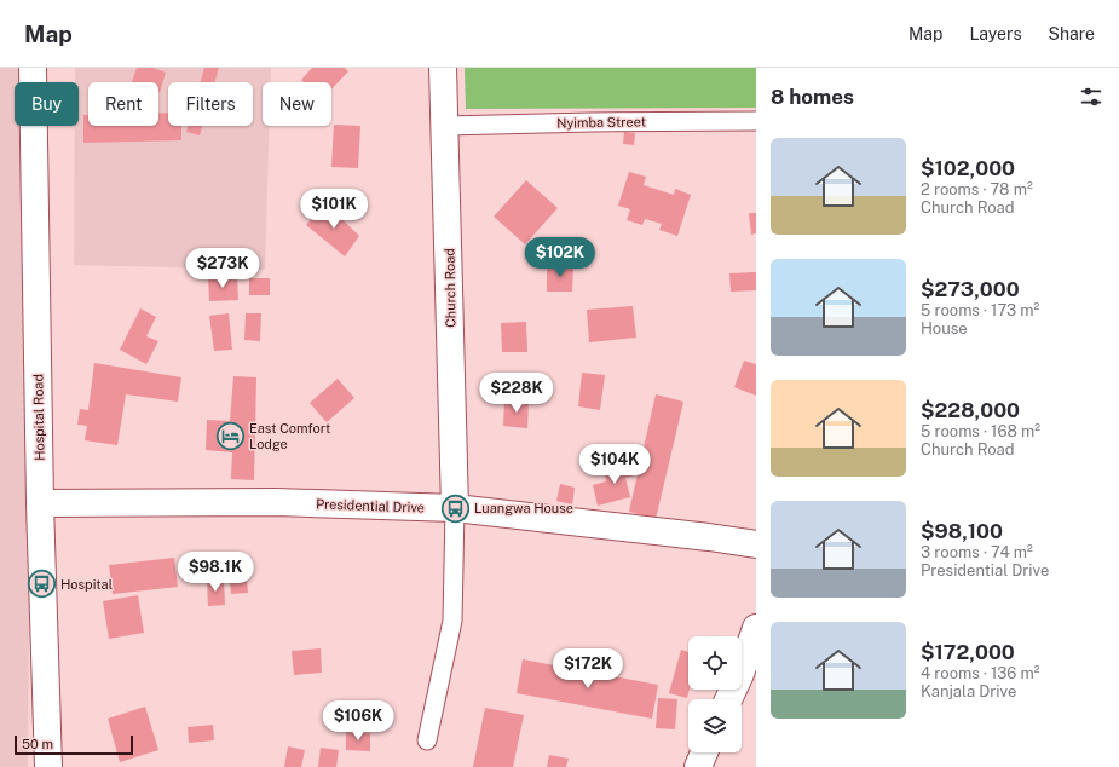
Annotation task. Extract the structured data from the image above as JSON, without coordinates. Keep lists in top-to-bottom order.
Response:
{
  "streets": {
    "street": [
      "Nyimba Street",
      "Church Road",
      "Hospital Road",
      "Presidential Drive"
    ]
  },
  "crossings": [
    ["Nyimba Street", "Church Road"],
    ["Church Road", "Presidential Drive"],
    ["Hospital Road", "Presidential Drive"]
  ],
  "places": {
    "hotel": ["East Comfort Lodge"],
    "bus stop": ["Luangwa House", "Hospital"]
  },
  "scale_bar": "50 m",
  "page": {
    "header": "Map",
    "nav": ["Map", "Layers", "Share"],
    "heading": "8 homes",
    "chip": [
      "Buy",
      "Rent",
      "Filters",
      "New"
    ],
    "list": [
      {
        "name": "$102,000",
        "note": "2 rooms · 78 m² · Church Road"
      },
      {
        "name": "$273,000",
        "note": "5 rooms · 173 m² · House"
      },
      {
        "name": "$228,000",
        "note": "5 rooms · 168 m² · Church Road"
      },
      {
        "name": "$98,100",
        "note": "3 rooms · 74 m² · Presidential Drive"
      },
      {
        "name": "$172,000",
        "note": "4 rooms · 136 m² · Kanjala Drive"
      }
    ],
    "price": [
      "$101K",
      "$102K",
      "$273K",
      "$228K",
      "$104K",
      "$98.1K",
      "$172K",
      "$106K"
    ],
    "scale": "50 m"
  }
}
